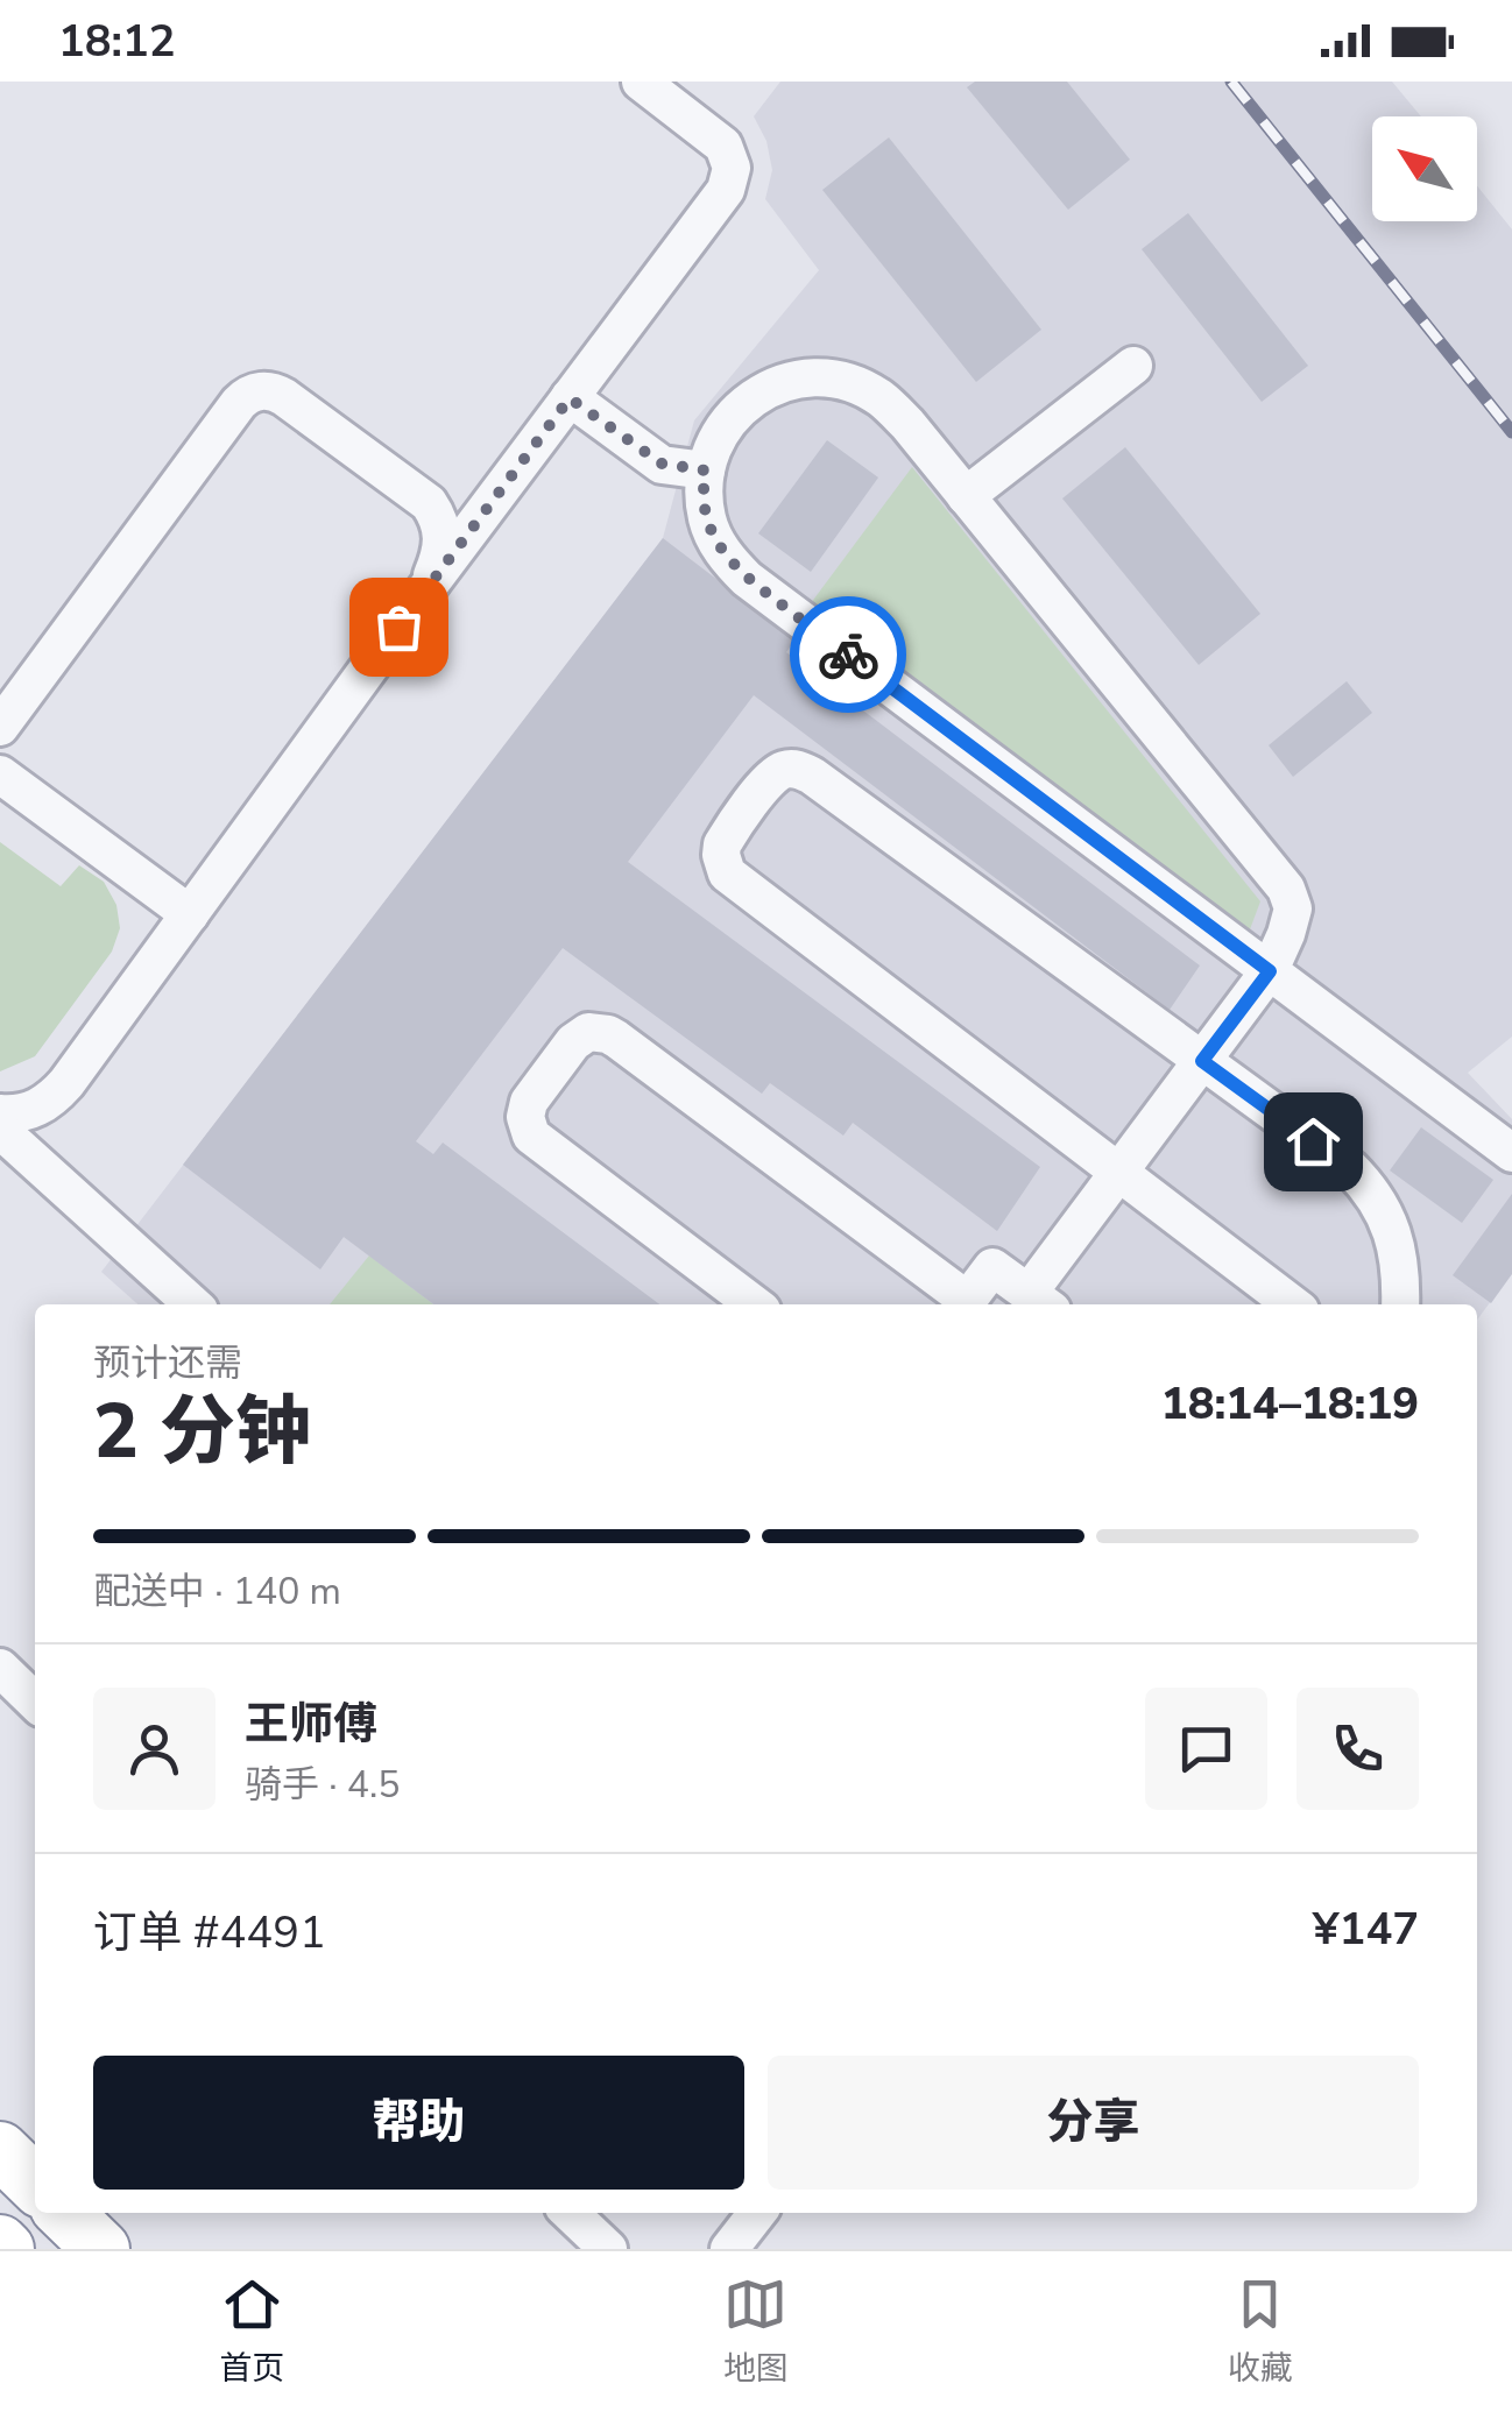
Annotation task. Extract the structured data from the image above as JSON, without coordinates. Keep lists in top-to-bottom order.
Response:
{
  "north": "top left",
  "page": {
    "status": "18:12",
    "heading": ["2 分钟", "预计还需", "18:14–18:19"],
    "panel": [
      "王师傅",
      "骑手 · 4.5",
      "订单 #4491",
      "¥147"
    ],
    "bar": "配送中 · 140 m",
    "buttons": ["帮助", "分享"],
    "tabs": ["首页", "地图", "收藏"]
  }
}
